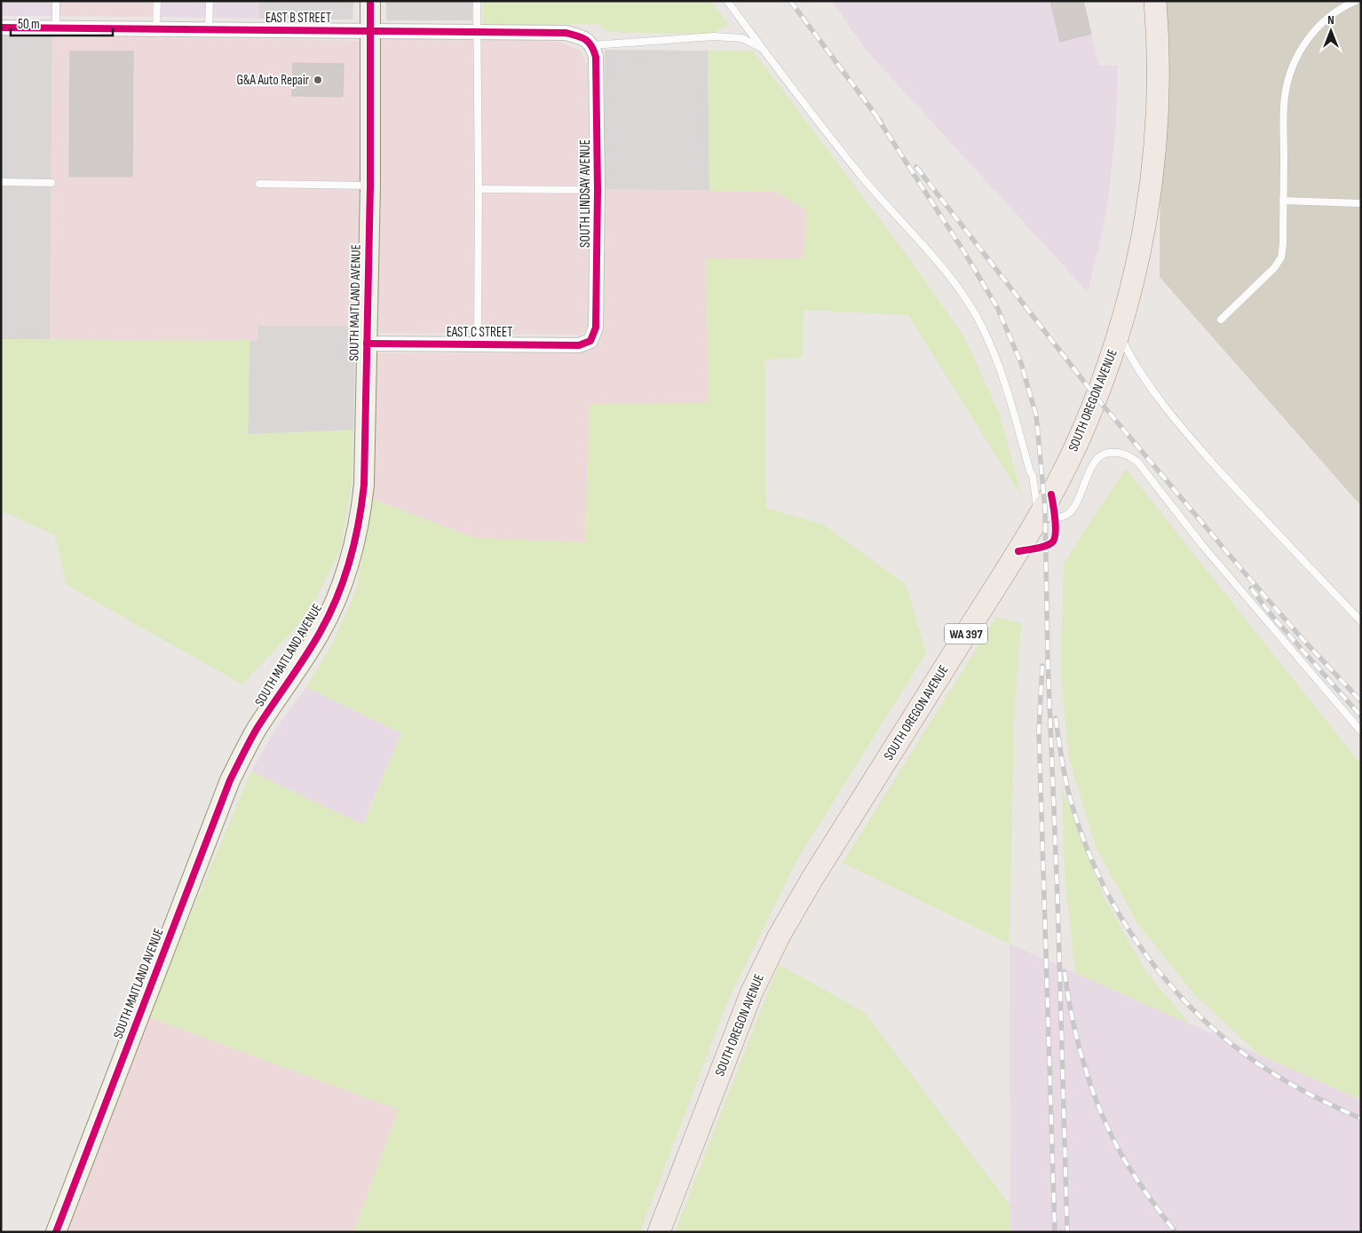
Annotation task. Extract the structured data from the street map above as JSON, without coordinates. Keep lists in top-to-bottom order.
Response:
{
  "streets": {
    "main road": ["SOUTH OREGON AVENUE", "WA 397"],
    "street": [
      "EAST B STREET",
      "SOUTH LINDSAY AVENUE",
      "SOUTH MAITLAND AVENUE",
      "EAST C STREET"
    ]
  },
  "crossings": [
    ["EAST B STREET", "SOUTH LINDSAY AVENUE"],
    ["EAST B STREET", "SOUTH MAITLAND AVENUE"],
    ["SOUTH LINDSAY AVENUE", "EAST C STREET"],
    ["SOUTH MAITLAND AVENUE", "EAST C STREET"]
  ],
  "places": ["G&A Auto Repair"],
  "scale_bar": "50 m",
  "north": "top"
}
